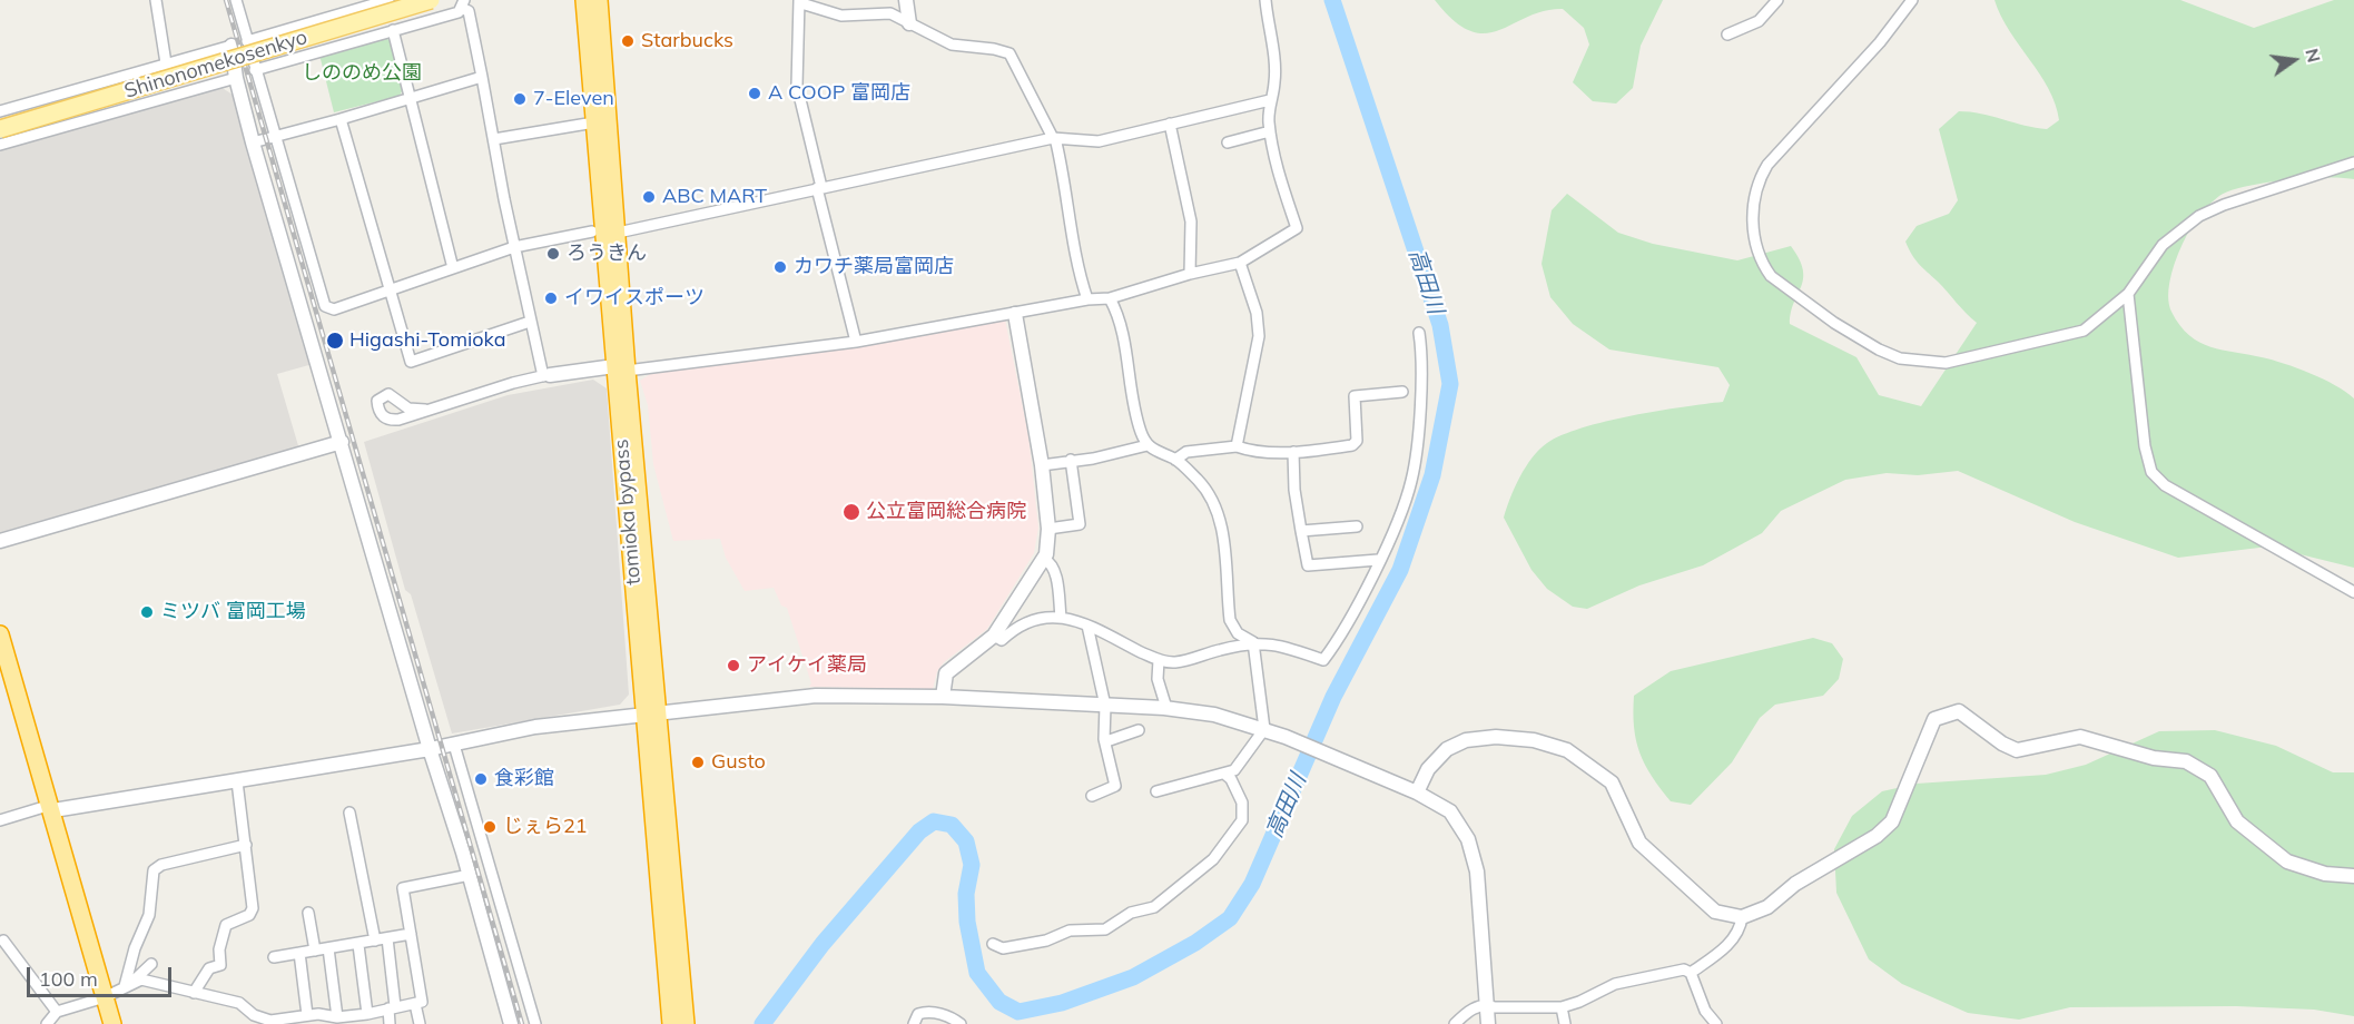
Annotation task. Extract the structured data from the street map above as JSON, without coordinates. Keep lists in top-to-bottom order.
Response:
{
  "streets": {
    "highway": ["tomioka bypass"],
    "main road": ["Shinonomekosenkyo"]
  },
  "water": ["高田川"],
  "parks": ["しののめ公園"],
  "places": [
    "Starbucks",
    "A COOP 富岡店",
    "7-Eleven",
    "ABC MART",
    "ろうきん",
    "カワチ薬局富岡店",
    "イワイスポーツ",
    "Higashi-Tomioka",
    "公立富岡総合病院",
    "ミツバ 富岡工場",
    "アイケイ薬局",
    "Gusto",
    "食彩館",
    "じぇら21"
  ],
  "scale_bar": "100 m",
  "north": "right"
}
